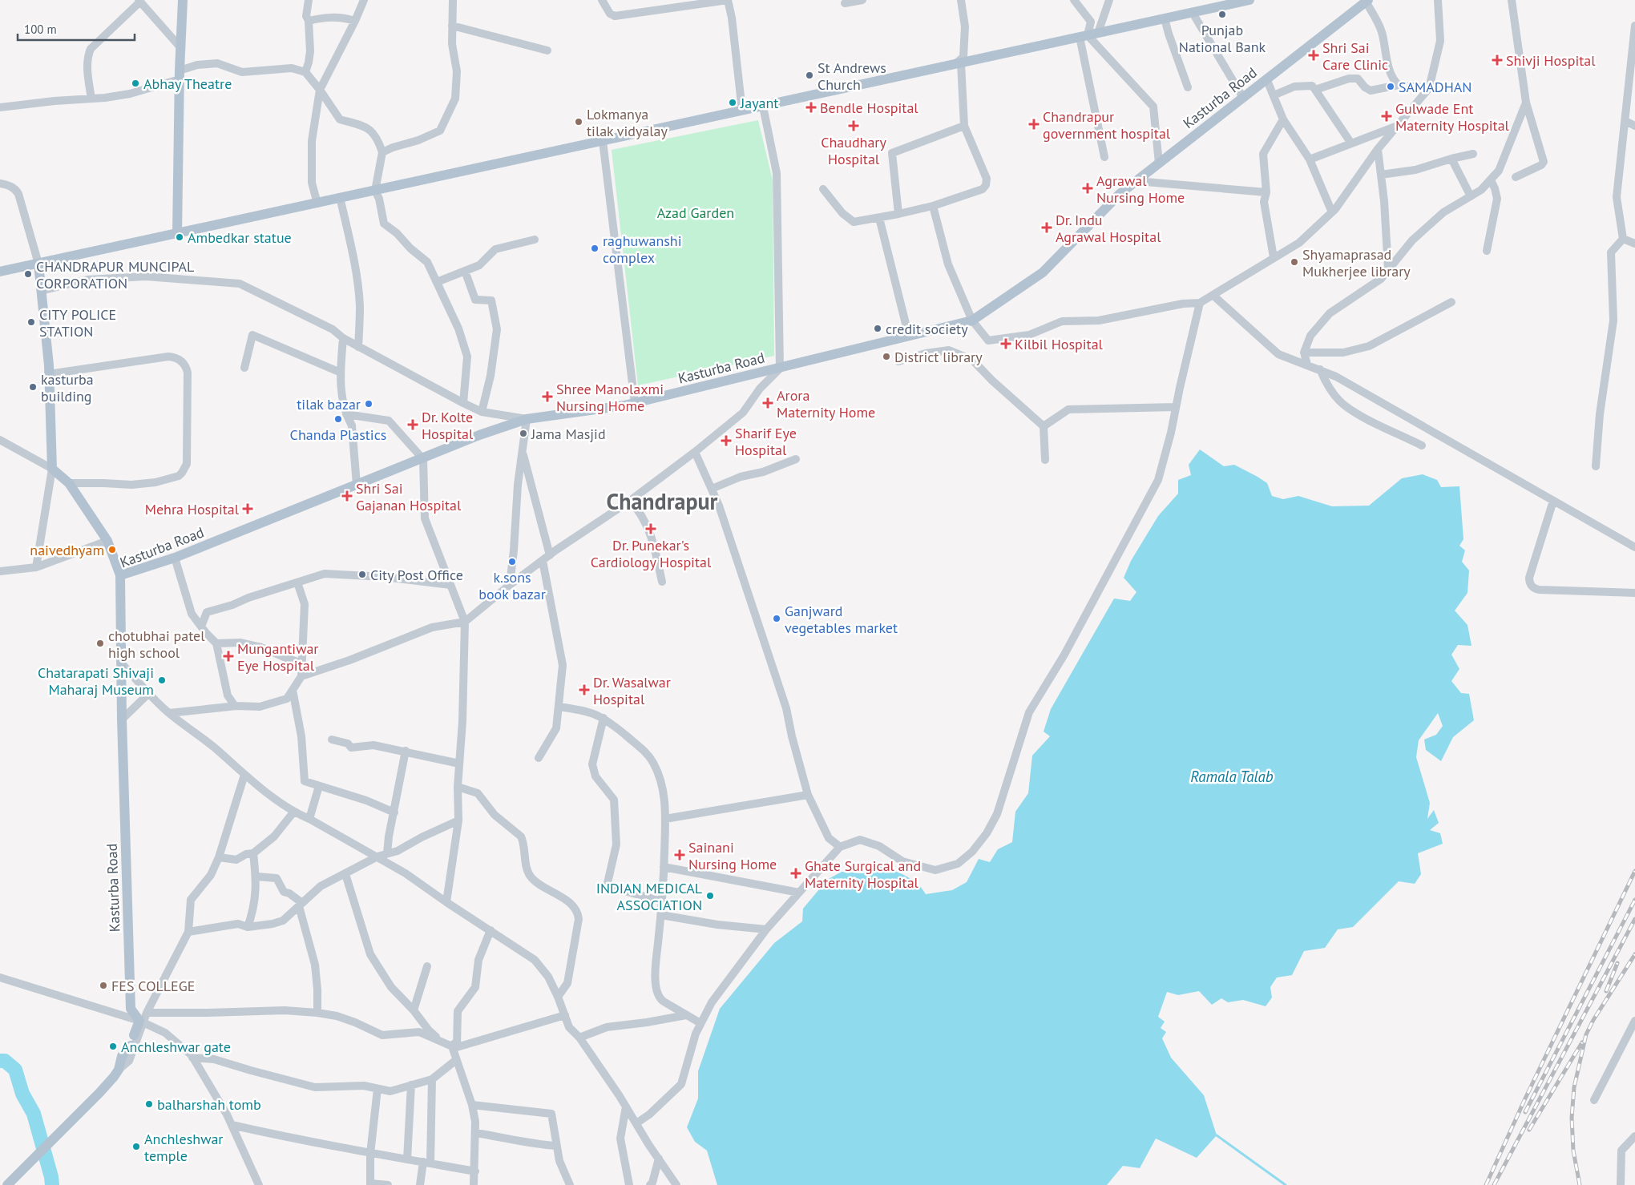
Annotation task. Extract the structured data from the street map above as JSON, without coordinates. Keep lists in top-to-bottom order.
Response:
{
  "streets": {
    "main road": ["Kasturba Road"]
  },
  "districts": ["Chandrapur"],
  "water": ["Ramala Talab"],
  "parks": ["Azad Garden"],
  "places": {
    "other": [
      "Punjab National Bank",
      "St Andrews Church",
      "Abhay Theatre",
      "SAMADHAN",
      "Jayant",
      "Lokmanya tilak vidyalay",
      "Ambedkar statue",
      "raghuwanshi complex",
      "Shyamaprasad Mukherjee library",
      "CHANDRAPUR MUNCIPAL CORPORATION",
      "CITY POLICE STATION",
      "credit society",
      "District library",
      "kasturba building",
      "tilak bazar",
      "Chanda Plastics",
      "Jama Masjid",
      "naivedhyam",
      "k.sons book bazar",
      "City Post Office",
      "Ganjward vegetables market",
      "chotubhai patel high school",
      "Chatarapati Shivaji Maharaj Museum",
      "INDIAN MEDICAL ASSOCIATION",
      "FES COLLEGE",
      "Anchleshwar gate",
      "balharshah tomb",
      "Anchleshwar temple"
    ],
    "health": [
      "Shri Sai Care Clinic",
      "Shivji Hospital",
      "Bendle Hospital",
      "Gulwade Ent Maternity Hospital",
      "Chandrapur government hospital",
      "Chaudhary Hospital",
      "Agrawal Nursing Home",
      "Dr. Indu Agrawal Hospital",
      "Kilbil Hospital",
      "Shree Manolaxmi Nursing Home",
      "Arora Maternity Home",
      "Dr. Kolte Hospital",
      "Sharif Eye Hospital",
      "Shri Sai Gajanan Hospital",
      "Mehra Hospital",
      "Dr. Punekar's Cardiology Hospital",
      "Mungantiwar Eye Hospital",
      "Dr. Wasalwar Hospital",
      "Sainani Nursing Home",
      "Ghate Surgical and Maternity Hospital"
    ]
  },
  "scale_bar": "100 m"
}
